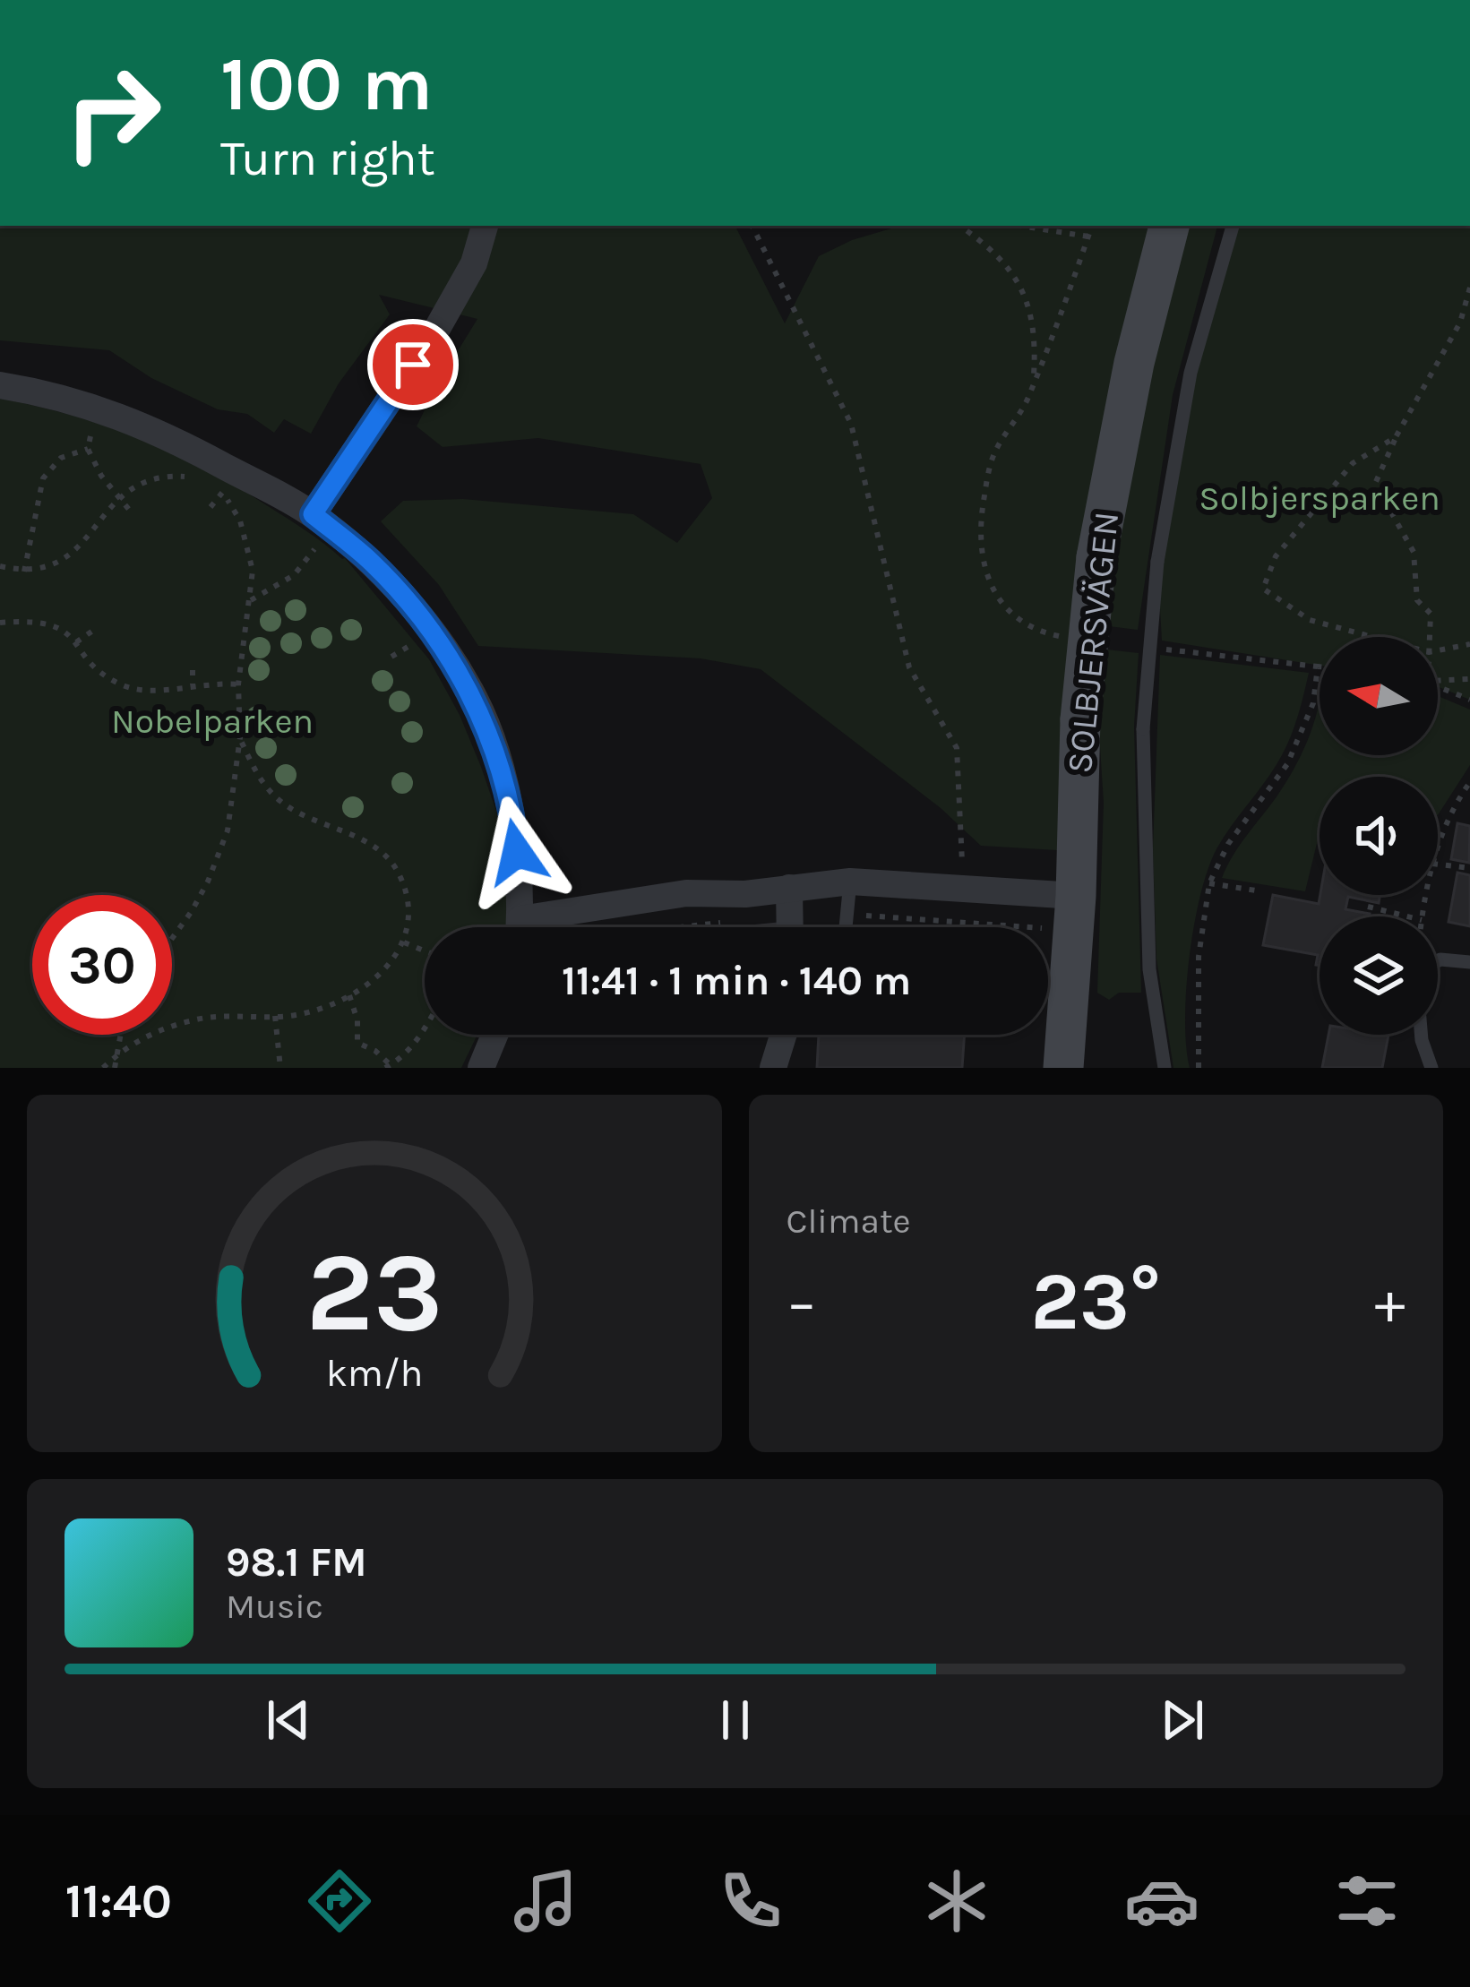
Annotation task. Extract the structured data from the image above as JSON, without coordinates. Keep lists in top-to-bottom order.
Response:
{
  "streets": {
    "main road": ["SOLBJERSVÄGEN"]
  },
  "parks": ["Solbjersparken", "Nobelparken"],
  "north": "left",
  "page": {
    "turn": ["100 m", "Turn right"],
    "limit": "30",
    "trip": "11:41 · 1 min · 140 m",
    "tile": "Climate",
    "heat": ["−", "23°", "+"],
    "song": ["98.1 FM", "Music"],
    "tabs": "11:40",
    "gauge": ["23", "km/h"]
  }
}
